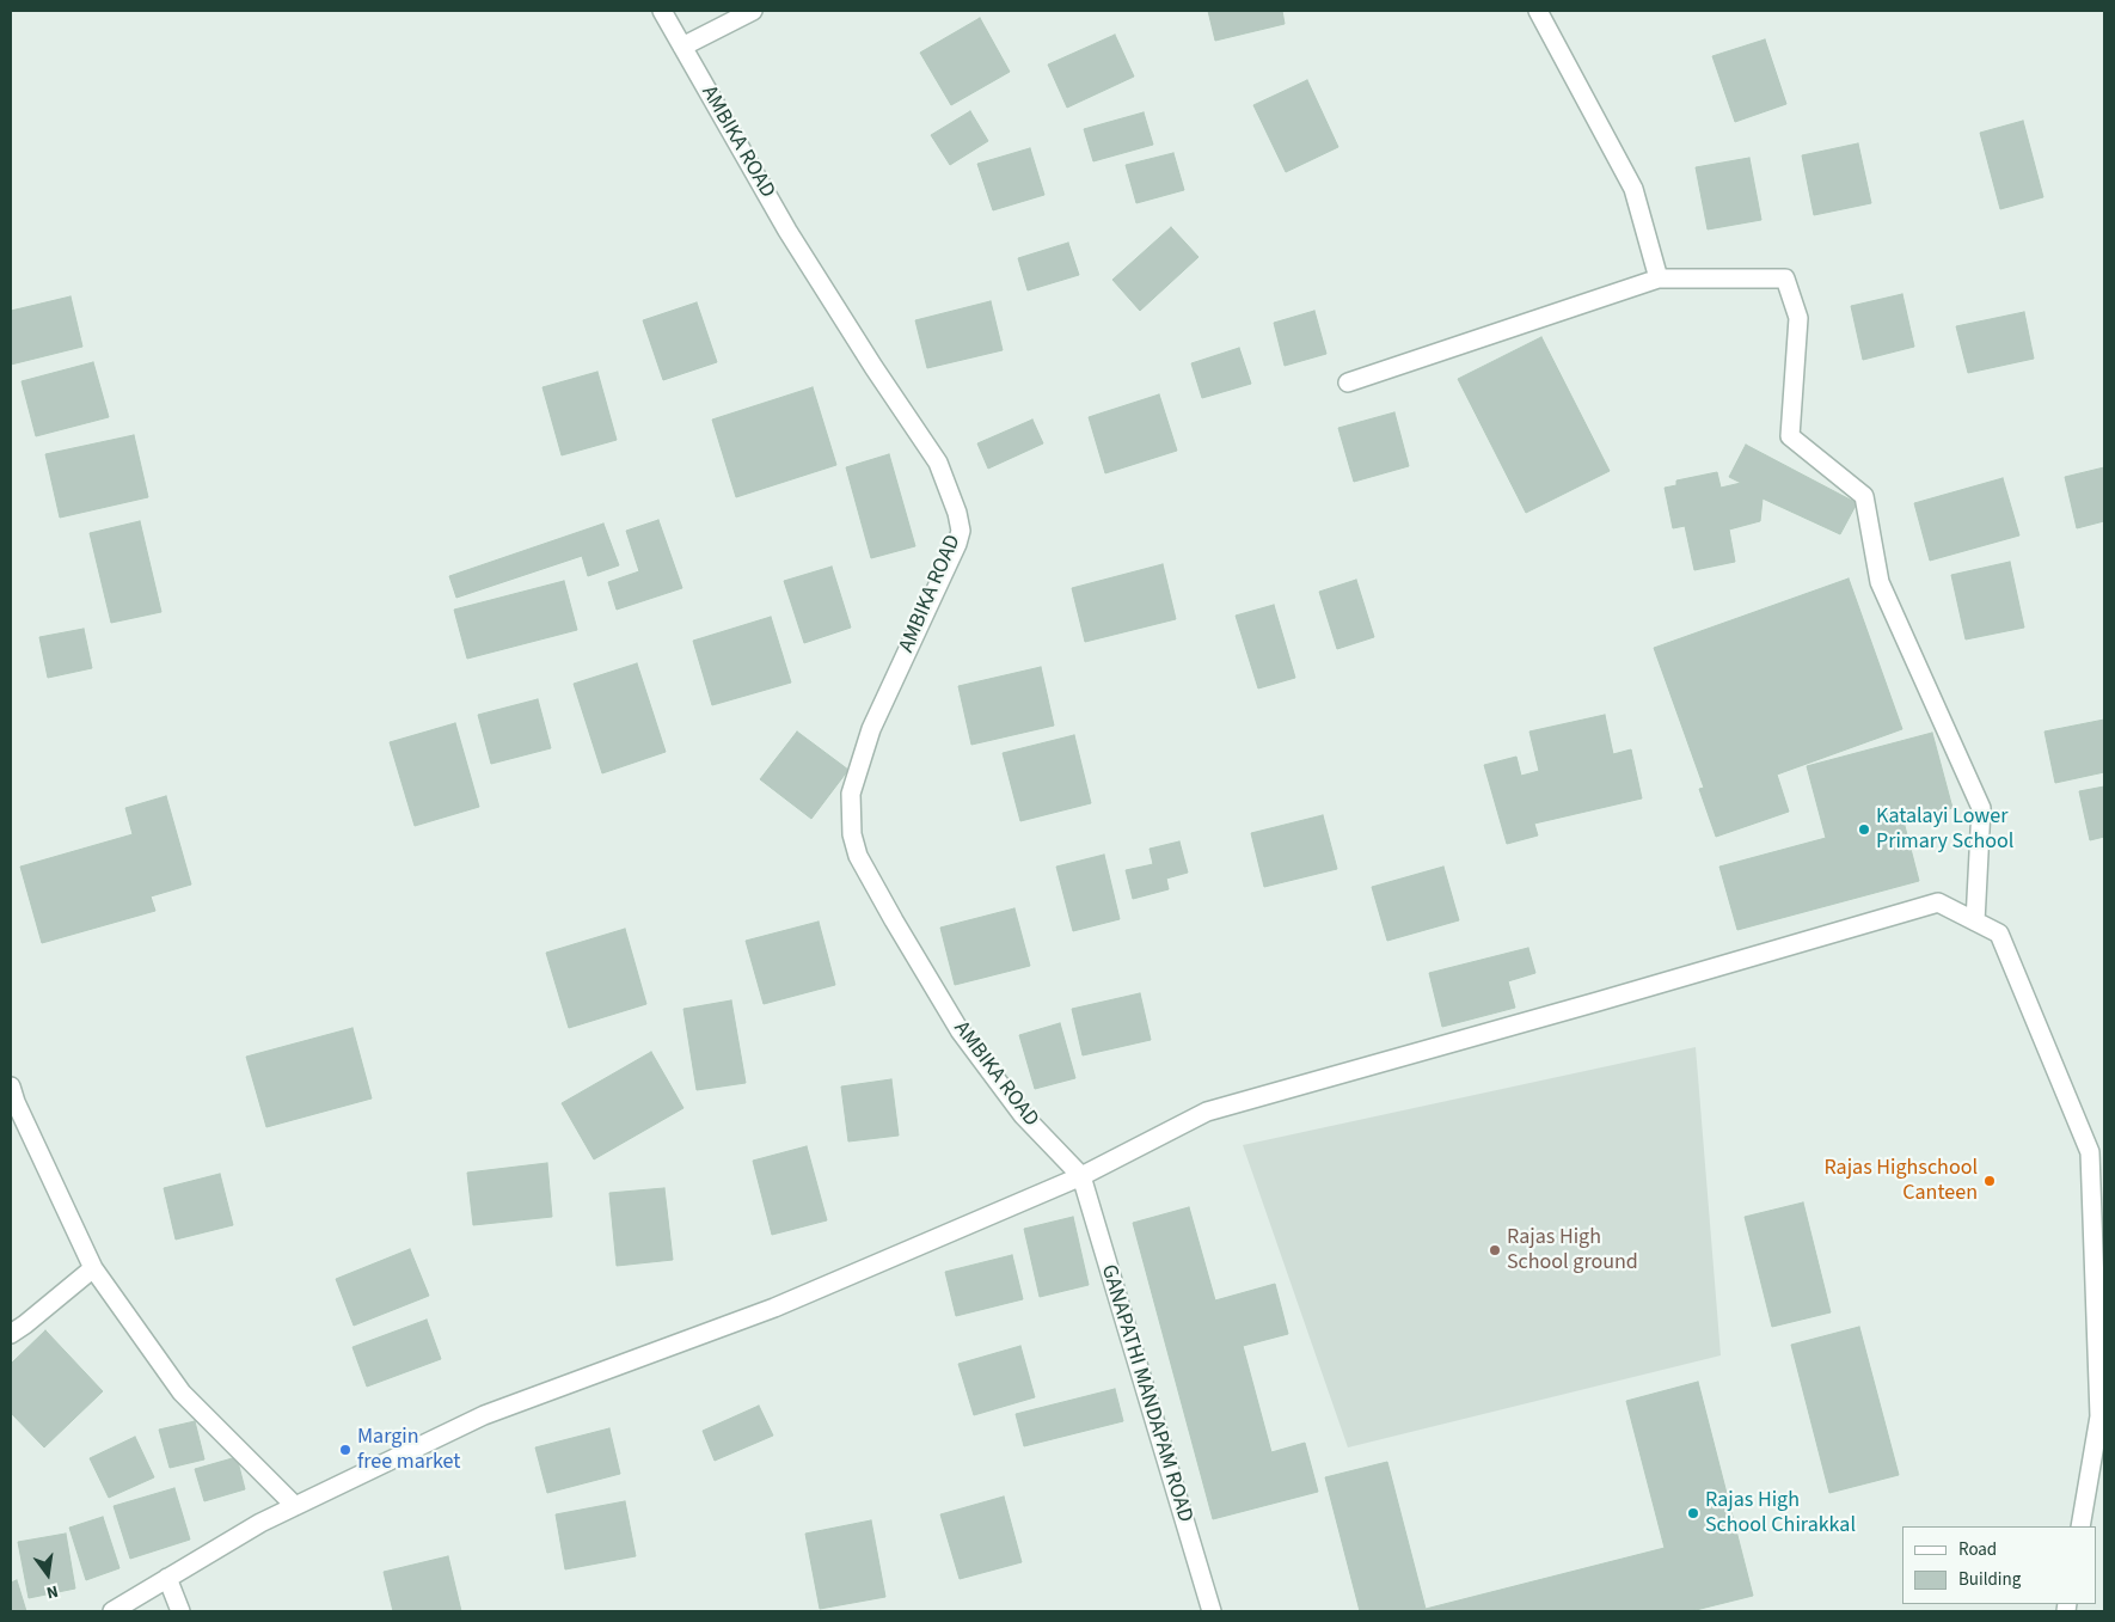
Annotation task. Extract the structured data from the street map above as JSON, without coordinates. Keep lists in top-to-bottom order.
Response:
{
  "streets": {
    "street": ["AMBIKA ROAD", "GANAPATHI MANDAPAM ROAD"]
  },
  "crossings": [
    ["AMBIKA ROAD", "GANAPATHI MANDAPAM ROAD"]
  ],
  "places": [
    "Katalayi Lower Primary School",
    "Rajas Highschool Canteen",
    "Rajas High School ground",
    "Margin free market",
    "Rajas High School Chirakkal"
  ],
  "legend": ["Road", "Building"],
  "north": "bottom"
}
